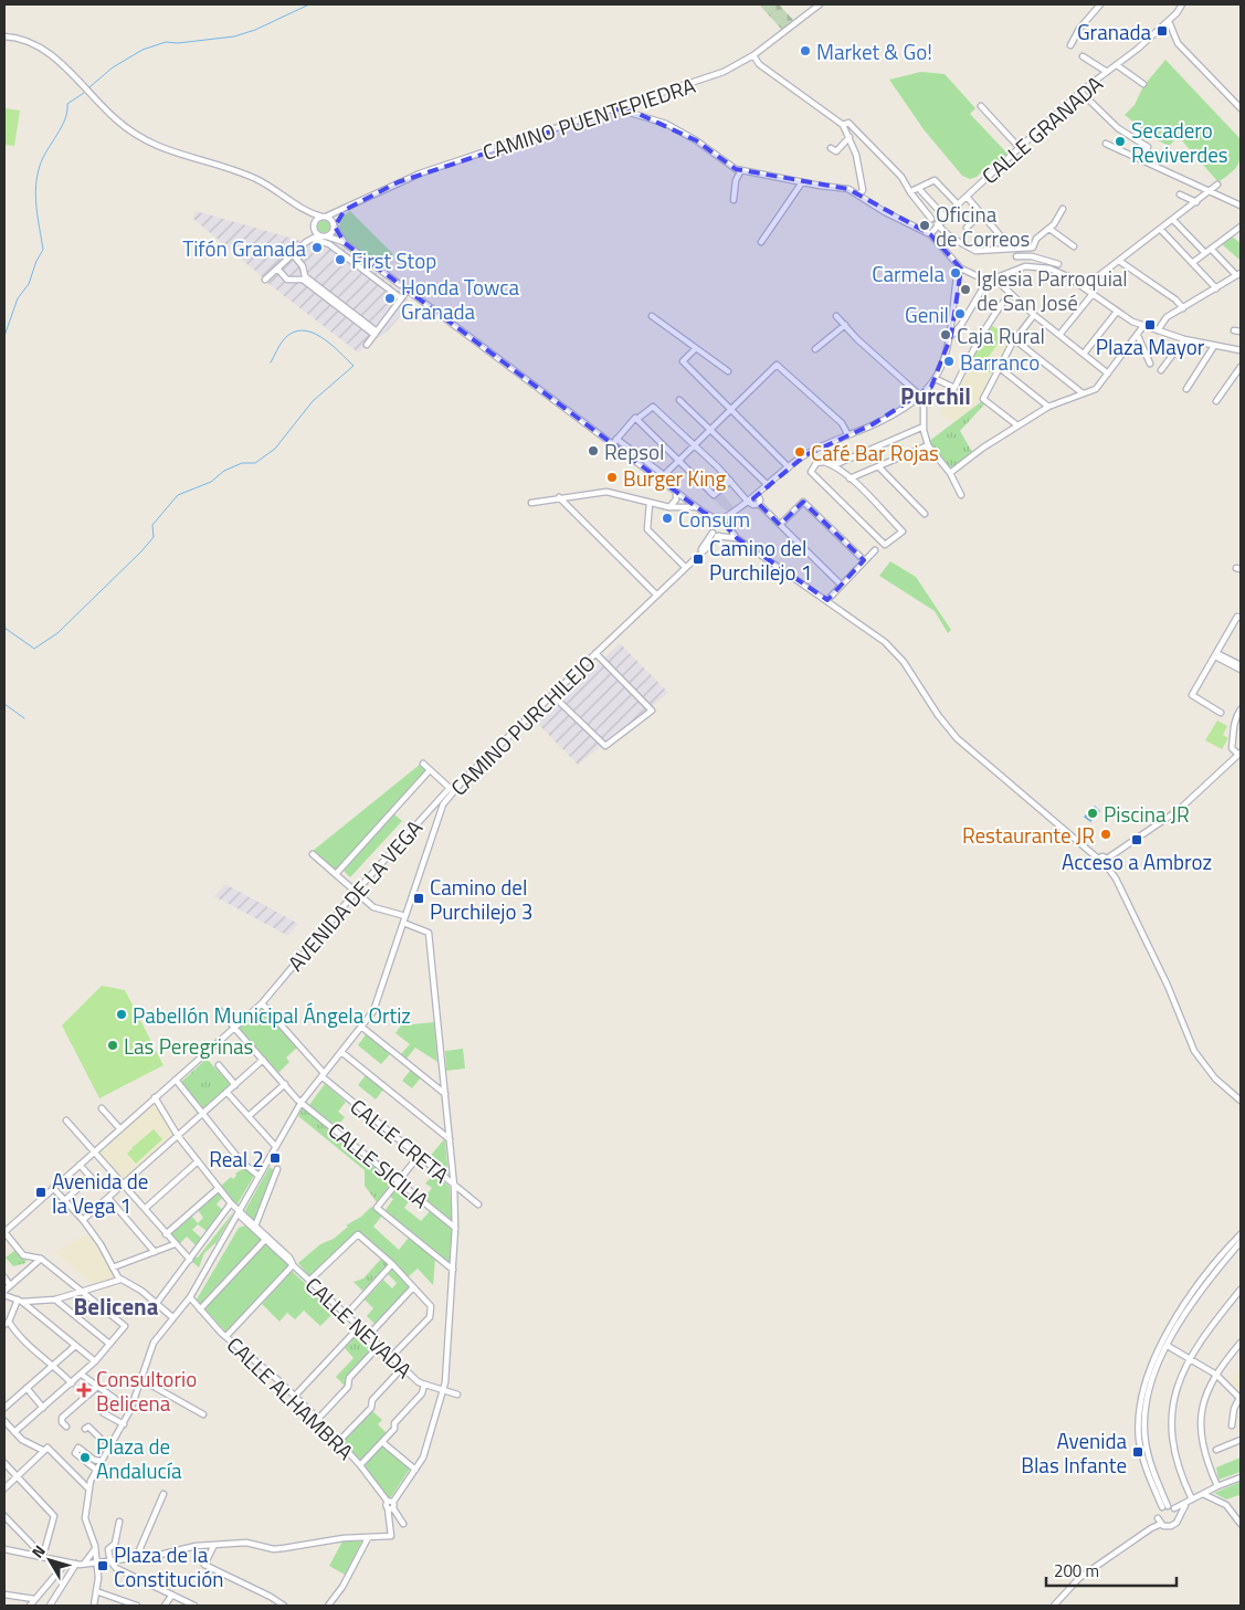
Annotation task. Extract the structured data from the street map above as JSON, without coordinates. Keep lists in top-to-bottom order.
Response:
{
  "streets": {
    "street": [
      "CAMINO PUENTEPIEDRA",
      "CALLE GRANADA",
      "CAMINO PURCHILEJO",
      "AVENIDA DE LA VEGA",
      "CALLE CRETA",
      "CALLE SICILIA",
      "CALLE NEVADA",
      "CALLE ALHAMBRA"
    ]
  },
  "crossings": [
    ["CAMINO PURCHILEJO", "AVENIDA DE LA VEGA"],
    ["CAMINO PURCHILEJO", "CALLE CRETA"],
    ["CAMINO PURCHILEJO", "CALLE SICILIA"],
    ["CAMINO PURCHILEJO", "CALLE ALHAMBRA"],
    ["AVENIDA DE LA VEGA", "CALLE CRETA"],
    ["AVENIDA DE LA VEGA", "CALLE SICILIA"]
  ],
  "districts": ["Purchil", "Belicena"],
  "places": {
    "transit": [
      "Granada",
      "Plaza Mayor",
      "Camino del Purchilejo 1",
      "Acceso a Ambroz",
      "Camino del Purchilejo 3",
      "Real 2",
      "Avenida de la Vega 1",
      "Avenida Blas Infante",
      "Plaza de la Constitución"
    ],
    "other": [
      "Market & Go!",
      "Secadero Reviverdes",
      "Oficina de Correos",
      "Tifón Granada",
      "First Stop",
      "Carmela",
      "Iglesia Parroquial de San José",
      "Honda Towca Granada",
      "Genil",
      "Caja Rural",
      "Barranco",
      "Repsol",
      "Café Bar Rojas",
      "Burger King",
      "Consum",
      "Piscina JR",
      "Restaurante JR",
      "Pabellón Municipal Ángela Ortiz",
      "Las Peregrinas",
      "Plaza de Andalucía"
    ],
    "health": ["Consultorio Belicena"]
  },
  "scale_bar": "200 m",
  "north": "top left"
}
